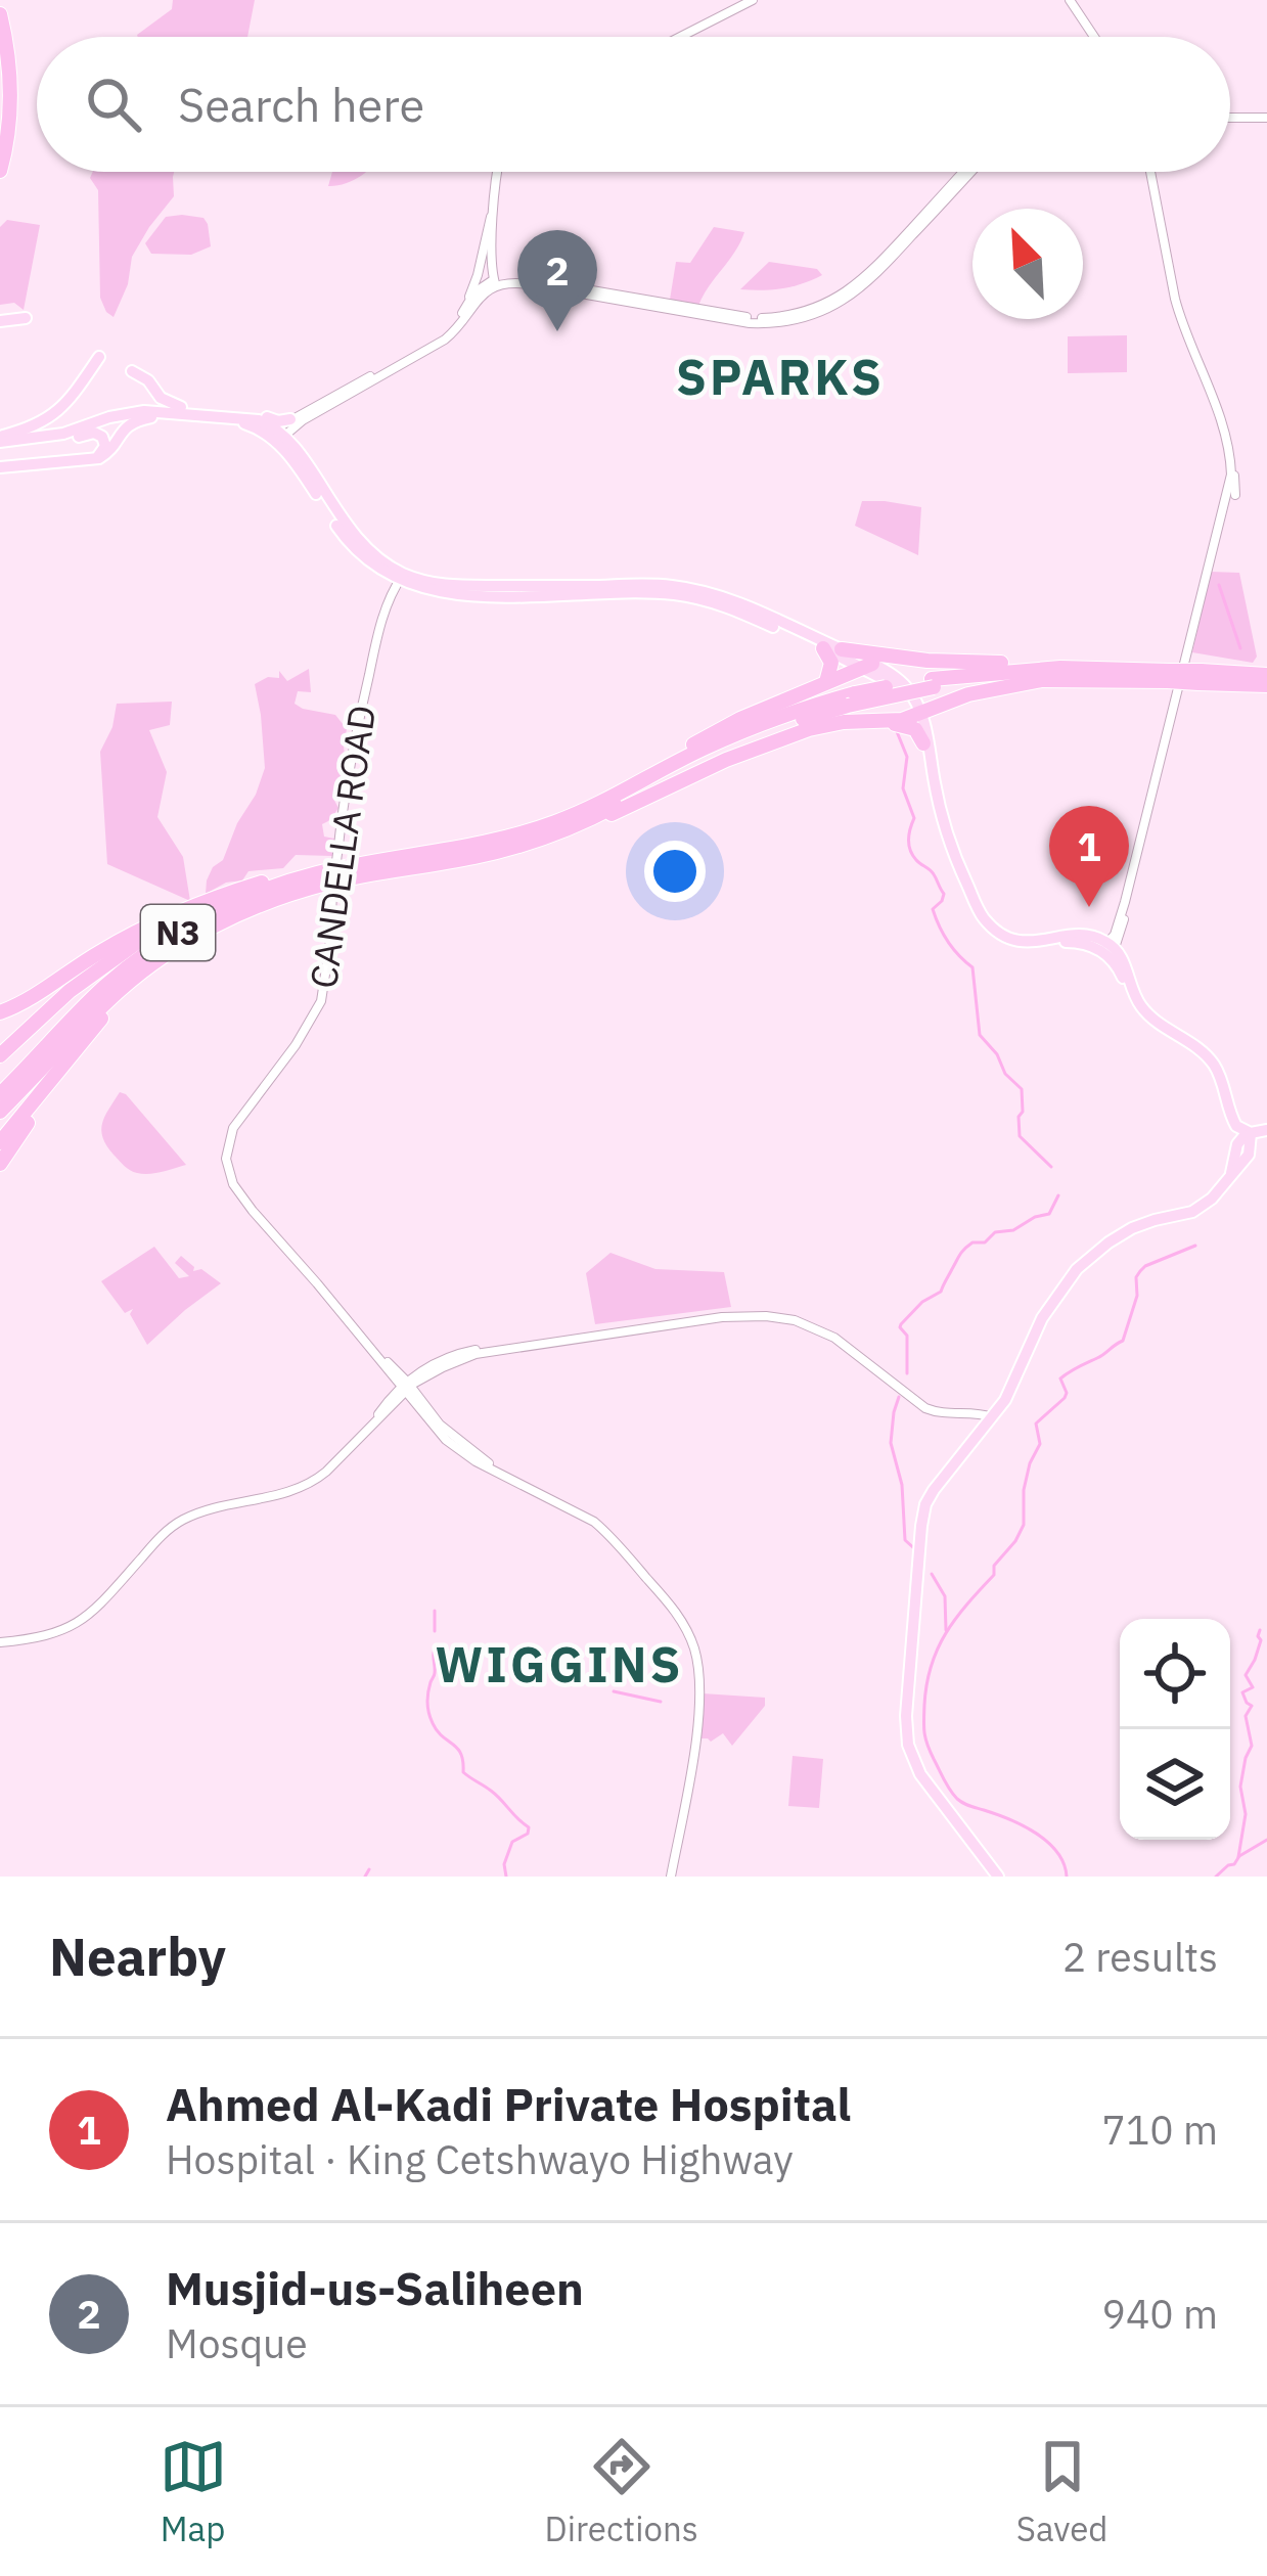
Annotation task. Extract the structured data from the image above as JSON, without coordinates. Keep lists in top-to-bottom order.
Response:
{
  "streets": {
    "highway": ["N3"],
    "street": ["CANDELLA ROAD"]
  },
  "districts": ["SPARKS", "WIGGINS"],
  "north": "top left",
  "page": {
    "search": "Search here",
    "pins": ["2", "1"],
    "heading": ["Nearby", "2 results"],
    "list": [
      {
        "mark": "1",
        "name": "Ahmed Al-Kadi Private Hospital",
        "note": "Hospital · King Cetshwayo Highway",
        "value": "710 m"
      },
      {
        "mark": "2",
        "name": "Musjid-us-Saliheen",
        "note": "Mosque",
        "value": "940 m"
      }
    ],
    "nav": ["Map", "Directions", "Saved"]
  }
}
